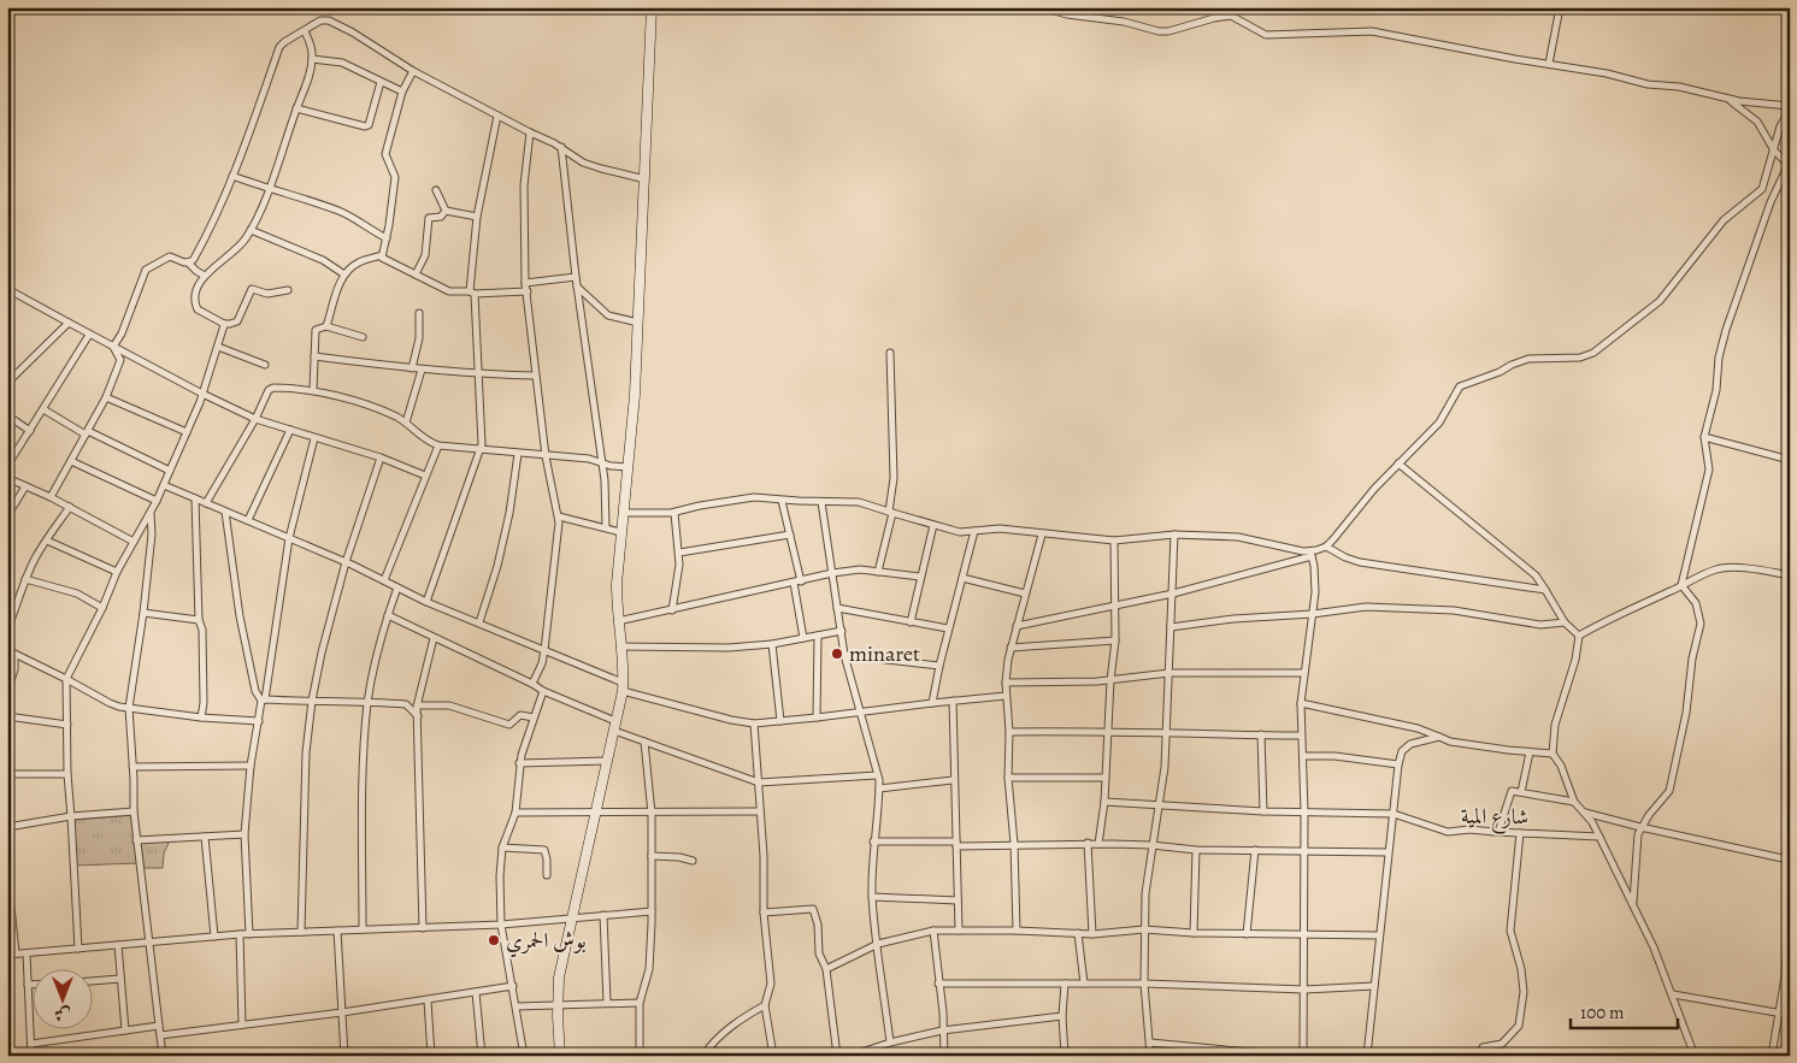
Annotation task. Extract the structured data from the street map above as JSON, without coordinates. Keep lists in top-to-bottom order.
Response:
{
  "streets": {
    "street": ["شارع المية"]
  },
  "places": ["minaret", "بوش الحمري"],
  "scale_bar": "100 m",
  "north": "bottom"
}
